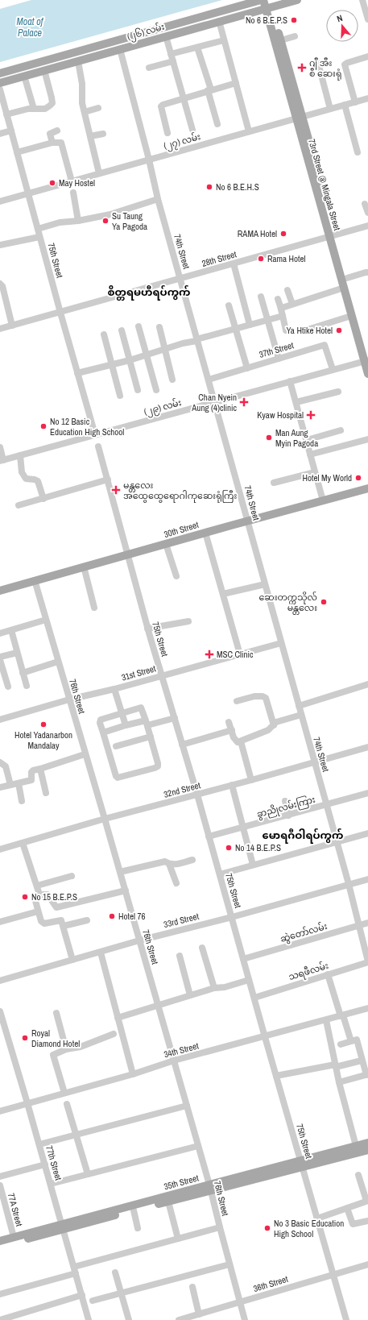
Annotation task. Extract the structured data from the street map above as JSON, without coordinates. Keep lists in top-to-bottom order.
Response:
{
  "streets": {
    "main road": [
      "(၂၆) လမ်း",
      "73rd Street @ Mingala Street",
      "30th Street",
      "35th Street"
    ],
    "street": [
      "(၂၇) လမ်း",
      "74th Street",
      "28th Street",
      "75th Street",
      "37th Street",
      "(၂၉) လမ်း",
      "31st Street",
      "76th Street",
      "32nd Street",
      "ခွာညိုလမ်းကြား",
      "33rd Street",
      "ဆွဲတော်လမ်း",
      "သရဖီလမ်း",
      "34th Street",
      "77th Street",
      "77A Street",
      "36th Street"
    ]
  },
  "crossings": [
    ["(၂၆) လမ်း", "73rd Street @ Mingala Street"],
    ["(၂၆) လမ်း", "74th Street"],
    ["(၂၇) လမ်း", "73rd Street @ Mingala Street"],
    ["(၂၇) လမ်း", "74th Street"],
    ["(၂၇) လမ်း", "75th Street"],
    ["73rd Street @ Mingala Street", "28th Street"],
    ["73rd Street @ Mingala Street", "(၂၉) လမ်း"],
    ["74th Street", "28th Street"],
    ["74th Street", "37th Street"],
    ["74th Street", "(၂၉) လမ်း"],
    ["74th Street", "30th Street"],
    ["74th Street", "31st Street"],
    ["74th Street", "32nd Street"],
    ["74th Street", "ခွာညိုလမ်းကြား"],
    ["74th Street", "33rd Street"],
    ["74th Street", "ဆွဲတော်လမ်း"],
    ["74th Street", "သရဖီလမ်း"],
    ["28th Street", "75th Street"],
    ["75th Street", "(၂၉) လမ်း"],
    ["75th Street", "30th Street"],
    ["75th Street", "31st Street"],
    ["75th Street", "32nd Street"],
    ["75th Street", "ခွာညိုလမ်းကြား"],
    ["75th Street", "33rd Street"],
    ["75th Street", "ဆွဲတော်လမ်း"],
    ["75th Street", "သရဖီလမ်း"],
    ["75th Street", "34th Street"],
    ["75th Street", "35th Street"],
    ["75th Street", "36th Street"],
    ["37th Street", "(၂၉) လမ်း"],
    ["30th Street", "76th Street"],
    ["31st Street", "76th Street"],
    ["76th Street", "32nd Street"],
    ["76th Street", "33rd Street"],
    ["76th Street", "34th Street"],
    ["76th Street", "35th Street"],
    ["76th Street", "36th Street"],
    ["34th Street", "77th Street"],
    ["77th Street", "35th Street"],
    ["35th Street", "77A Street"]
  ],
  "districts": ["စိတ္တရမဟီရပ်ကွက်", "မောရဂီဝါရပ်ကွက်"],
  "water": ["Moat of Palace"],
  "places": {
    "other": [
      "No 6 B.E.P.S",
      "May Hostel",
      "No 6 B.E.H.S",
      "Su Taung Ya Pagoda",
      "RAMA Hotel",
      "Rama Hotel",
      "Ya Htike Hotel",
      "No 12 Basic Education High School",
      "Man Aung Myin Pagoda",
      "Hotel My World",
      "ဆေးတက္ကသိုလ် မန္တလေး",
      "Hotel Yadanarbon Mandalay",
      "No 14 B.E.P.S",
      "No 15 B.E.P.S",
      "Hotel 76",
      "Royal Diamond Hotel",
      "No 3 Basic Education High School"
    ],
    "health": [
      "ဂျီ အီး စီ ဆေးရုံ",
      "Chan Nyein Aung (4)clinic",
      "Kyaw Hospital",
      "မန္တလေး အထွေထွေရောဂါကုဆေးရုံကြီး",
      "MSC Clinic"
    ]
  },
  "north": "top"
}
